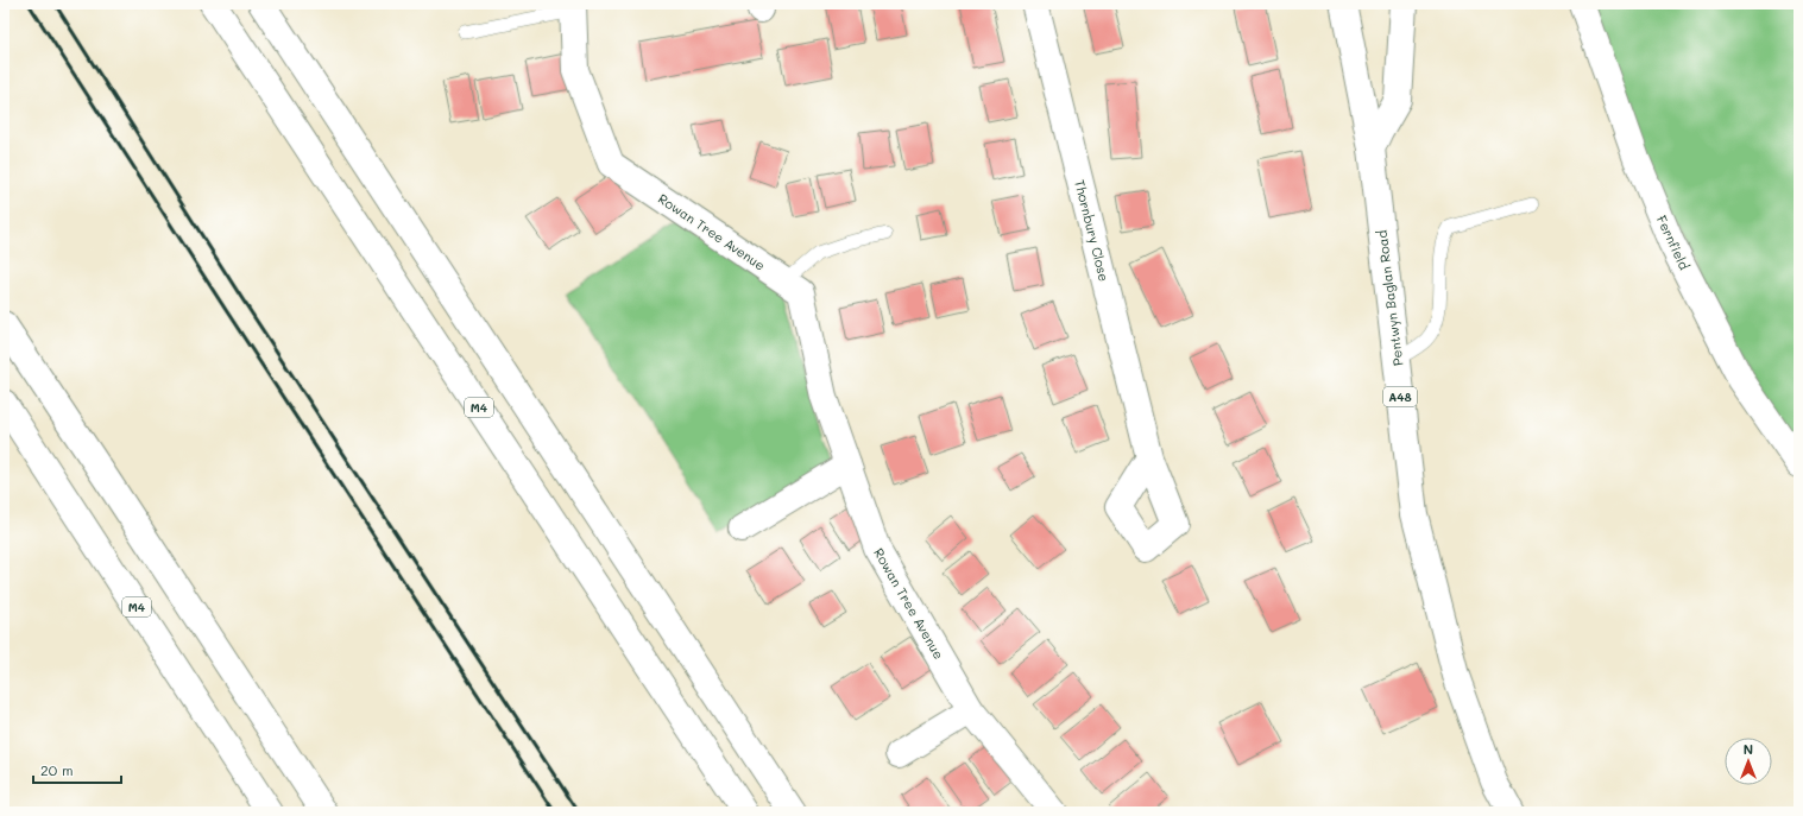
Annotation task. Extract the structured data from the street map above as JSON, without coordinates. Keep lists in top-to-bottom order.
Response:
{
  "streets": {
    "main road": [
      "Thornbury Close",
      "Rowan Tree Avenue",
      "Fernfield",
      "Pentwyn Baglan Road",
      "A48",
      "M4"
    ]
  },
  "scale_bar": "20 m",
  "north": "top"
}
